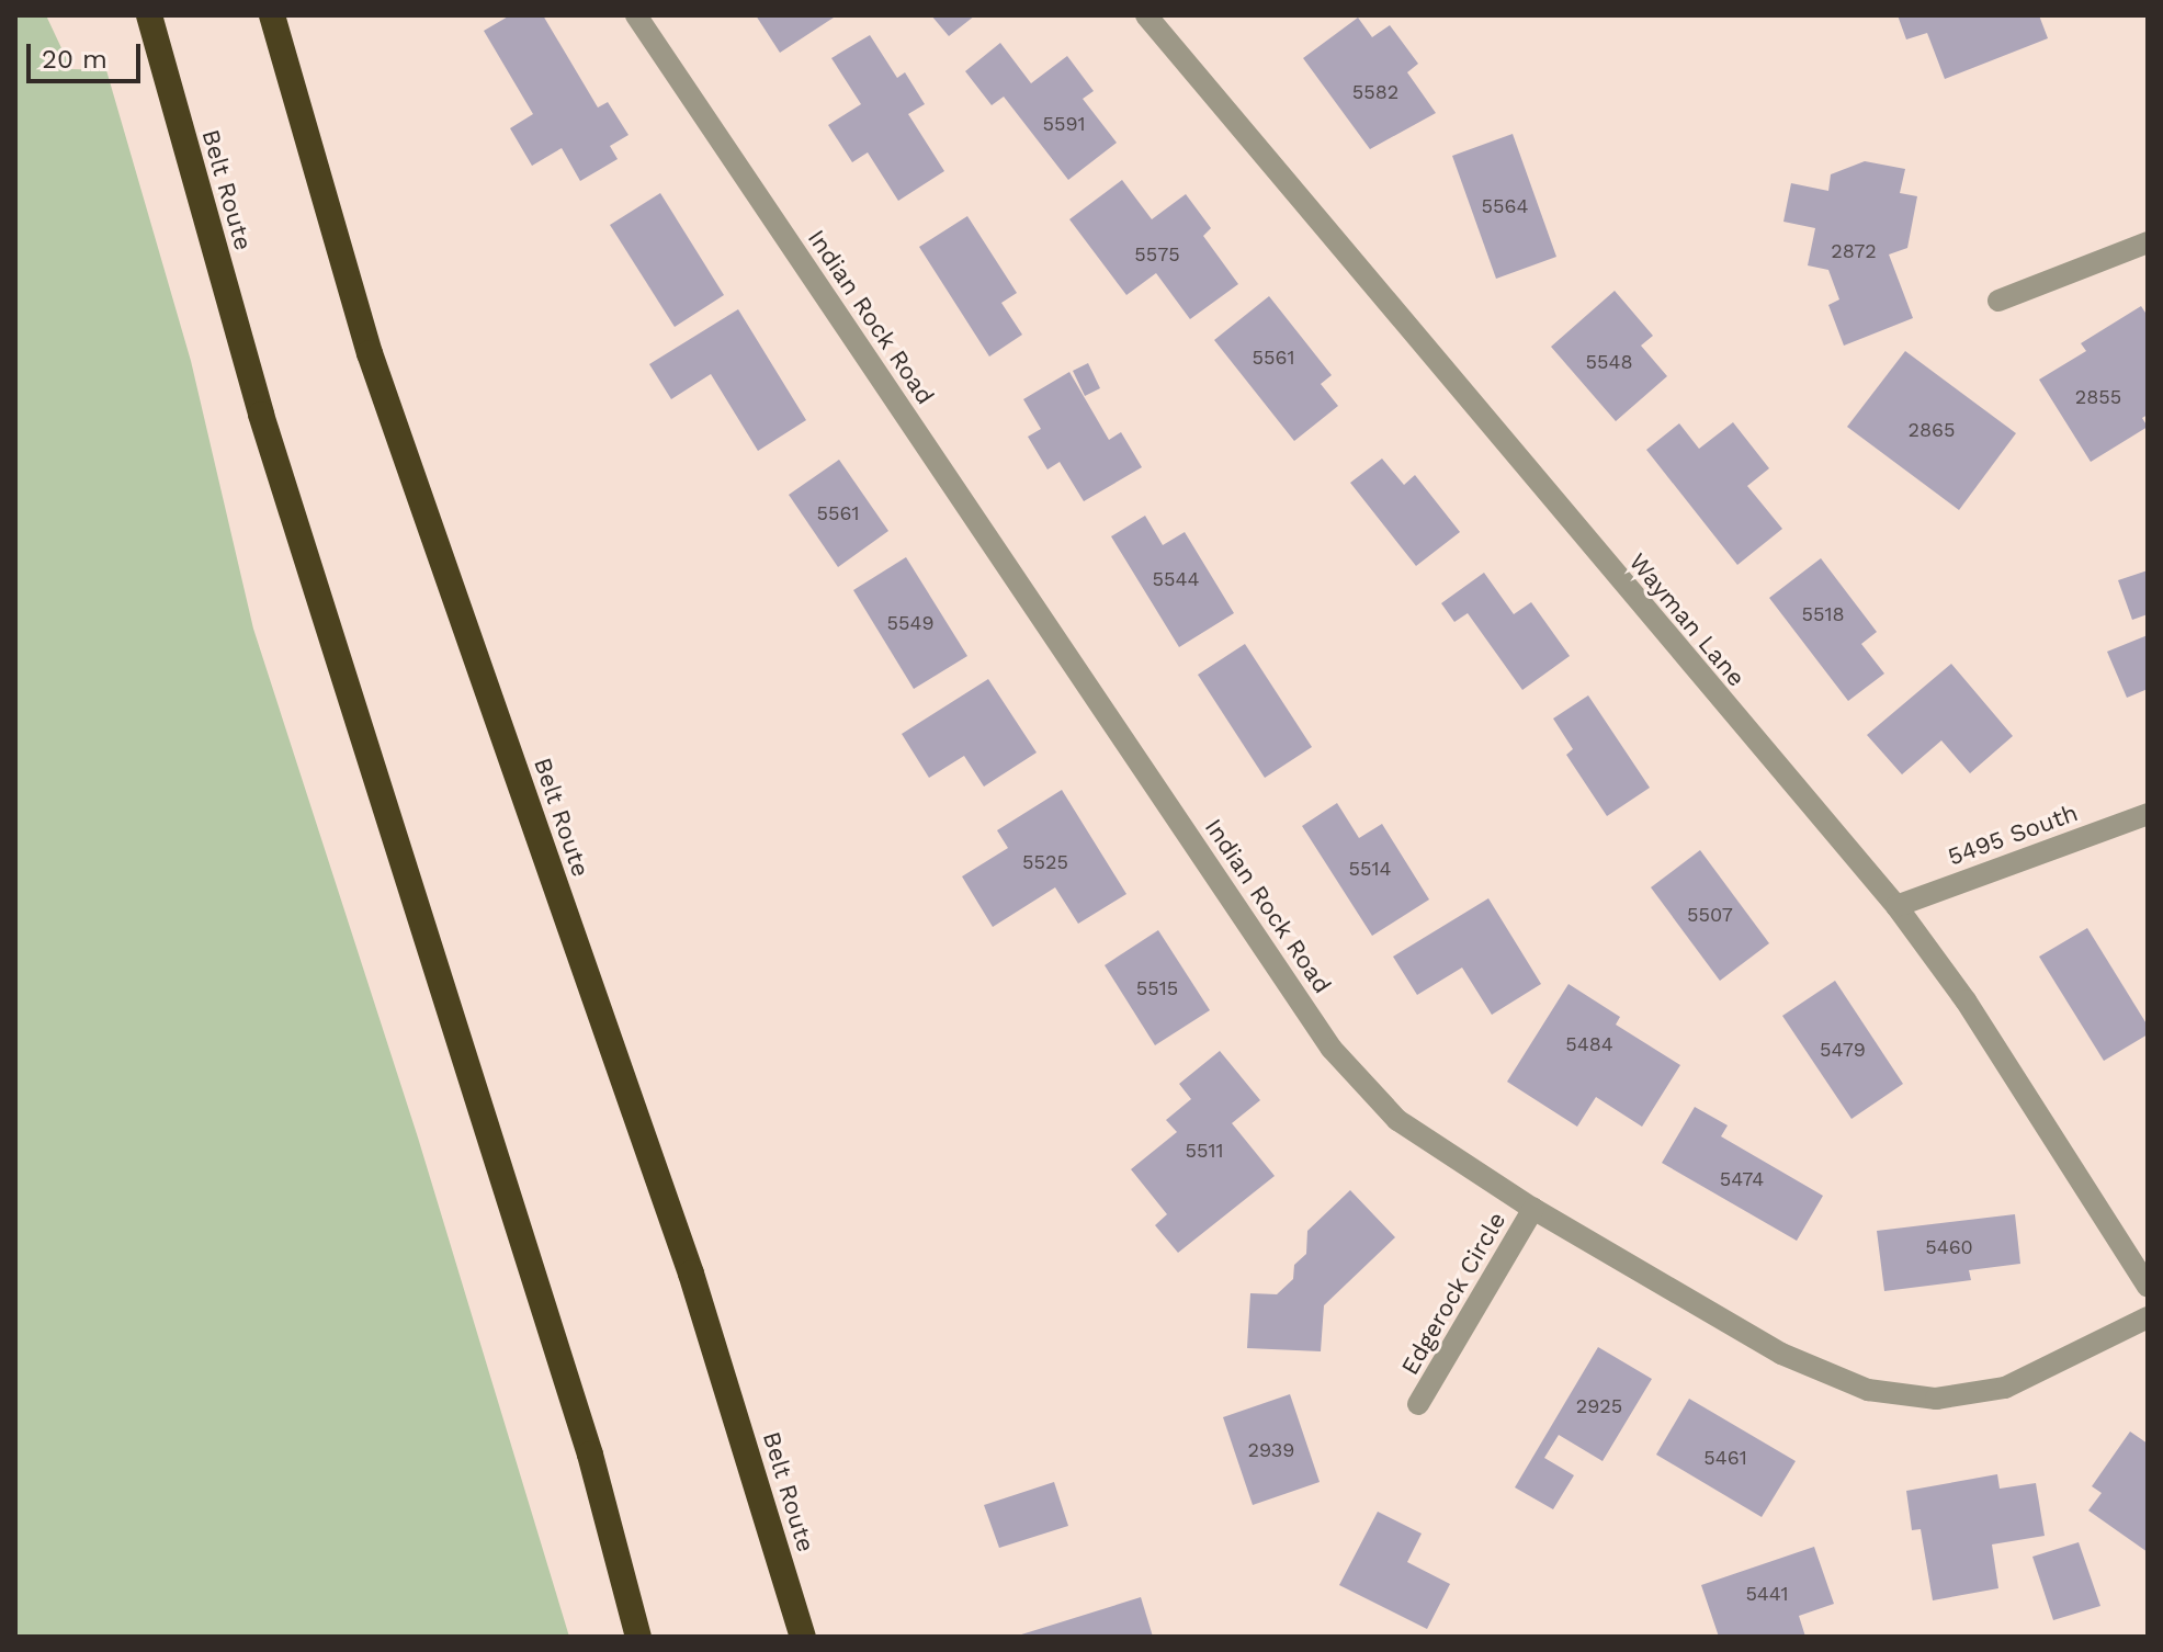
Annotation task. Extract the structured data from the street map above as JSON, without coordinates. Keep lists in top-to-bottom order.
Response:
{
  "streets": {
    "highway": ["Belt Route"],
    "street": [
      "Indian Rock Road",
      "Wayman Lane",
      "5495 South",
      "Edgerock Circle"
    ]
  },
  "crossings": [
    ["Indian Rock Road", "Edgerock Circle"],
    ["Wayman Lane", "5495 South"]
  ],
  "house_numbers": [
    "5582",
    "5591",
    "5564",
    "2872",
    "5575",
    "5561",
    "5548",
    "2855",
    "2865",
    "5561",
    "5544",
    "5518",
    "5549",
    "5525",
    "5514",
    "5507",
    "5515",
    "5484",
    "5479",
    "5511",
    "5474",
    "5460",
    "2925",
    "2939",
    "5461",
    "5441"
  ],
  "scale_bar": "20 m"
}
